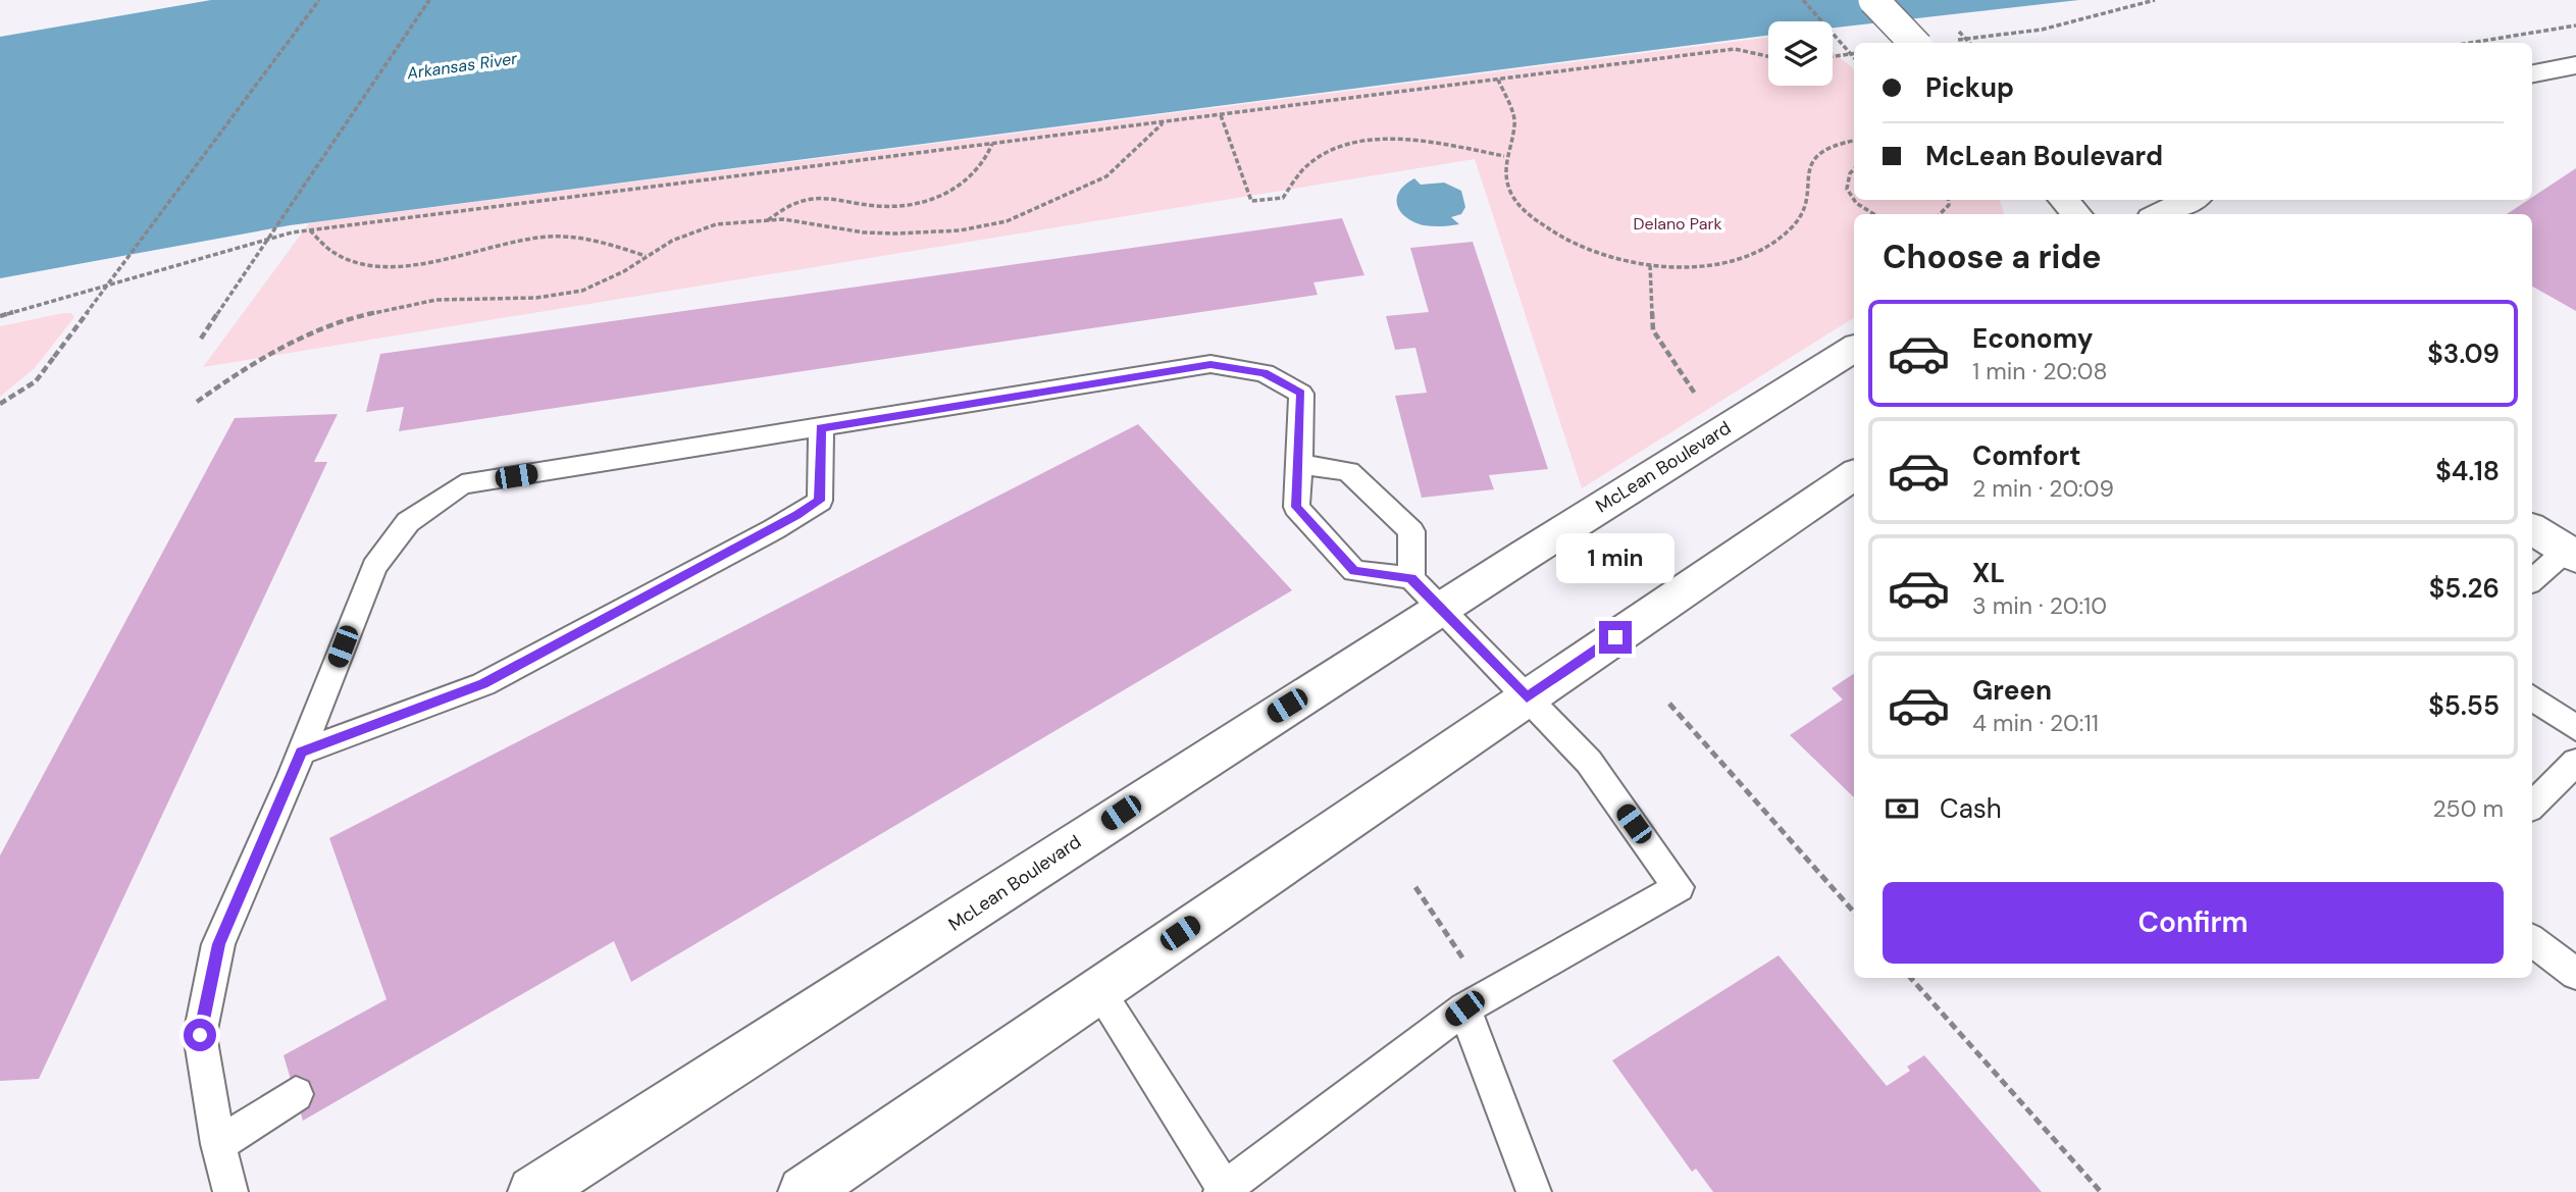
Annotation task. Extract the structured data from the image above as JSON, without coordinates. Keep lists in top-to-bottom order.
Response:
{
  "streets": {
    "main road": ["McLean Boulevard"]
  },
  "water": ["Arkansas River"],
  "parks": ["Delano Park"],
  "page": {
    "banner": ["Pickup", "McLean Boulevard"],
    "heading": "Choose a ride",
    "list": [
      {
        "name": "Economy",
        "note": "1 min · 20:08",
        "value": "$3.09"
      },
      {
        "name": "Comfort",
        "note": "2 min · 20:09",
        "value": "$4.18"
      },
      {
        "name": "XL",
        "note": "3 min · 20:10",
        "value": "$5.26"
      },
      {
        "name": "Green",
        "note": "4 min · 20:11",
        "value": "$5.55"
      }
    ],
    "bubble": "1 min",
    "pay": ["Cash", "250 m"],
    "buttons": "Confirm"
  }
}
